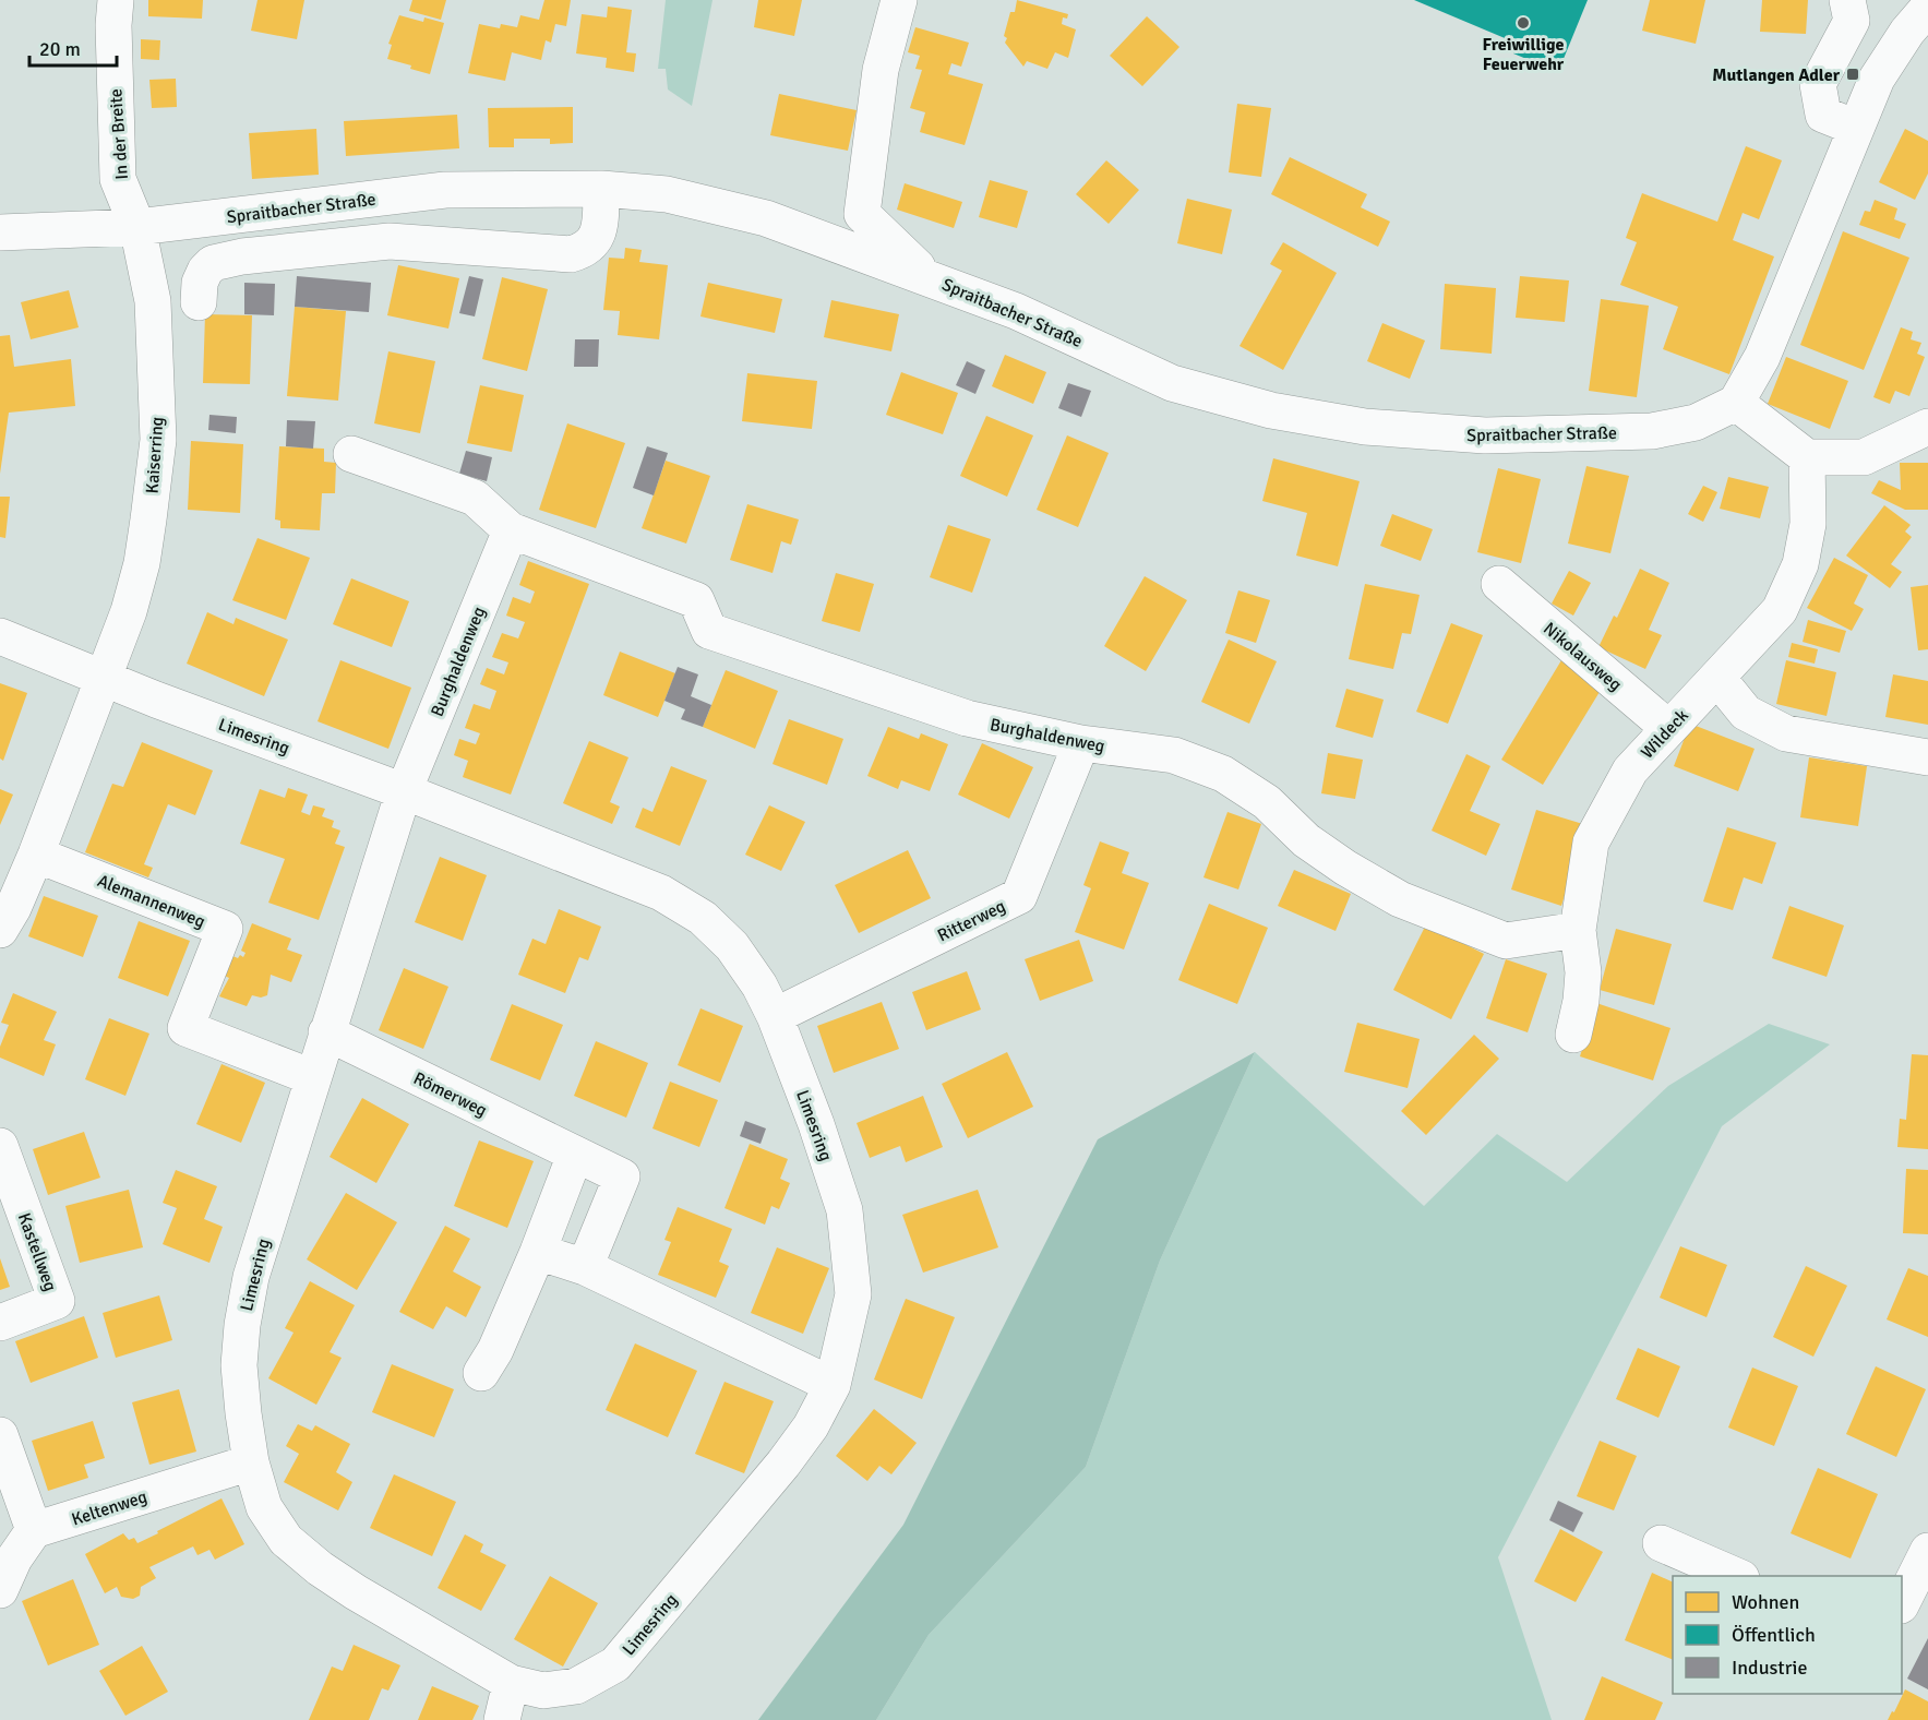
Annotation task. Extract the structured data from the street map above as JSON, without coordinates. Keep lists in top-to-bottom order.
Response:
{
  "streets": {
    "street": [
      "In der Breite",
      "Spraitbacher Straße",
      "Kaiserring",
      "Nikolausweg",
      "Burghaldenweg",
      "Wildeck",
      "Limesring",
      "Alemannenweg",
      "Ritterweg",
      "Römerweg",
      "Kastellweg",
      "Keltenweg"
    ]
  },
  "crossings": [
    ["In der Breite", "Spraitbacher Straße"],
    ["In der Breite", "Kaiserring"],
    ["Spraitbacher Straße", "Kaiserring"],
    ["Kaiserring", "Limesring"],
    ["Kaiserring", "Alemannenweg"],
    ["Nikolausweg", "Wildeck"],
    ["Burghaldenweg", "Wildeck"],
    ["Burghaldenweg", "Limesring"],
    ["Burghaldenweg", "Ritterweg"],
    ["Limesring", "Alemannenweg"],
    ["Limesring", "Ritterweg"],
    ["Limesring", "Römerweg"],
    ["Limesring", "Keltenweg"]
  ],
  "places": {
    "other": ["Freiwillige Feuerwehr"],
    "transit": ["Mutlangen Adler"]
  },
  "legend": ["Wohnen", "Öffentlich", "Industrie"],
  "scale_bar": "20 m"
}
